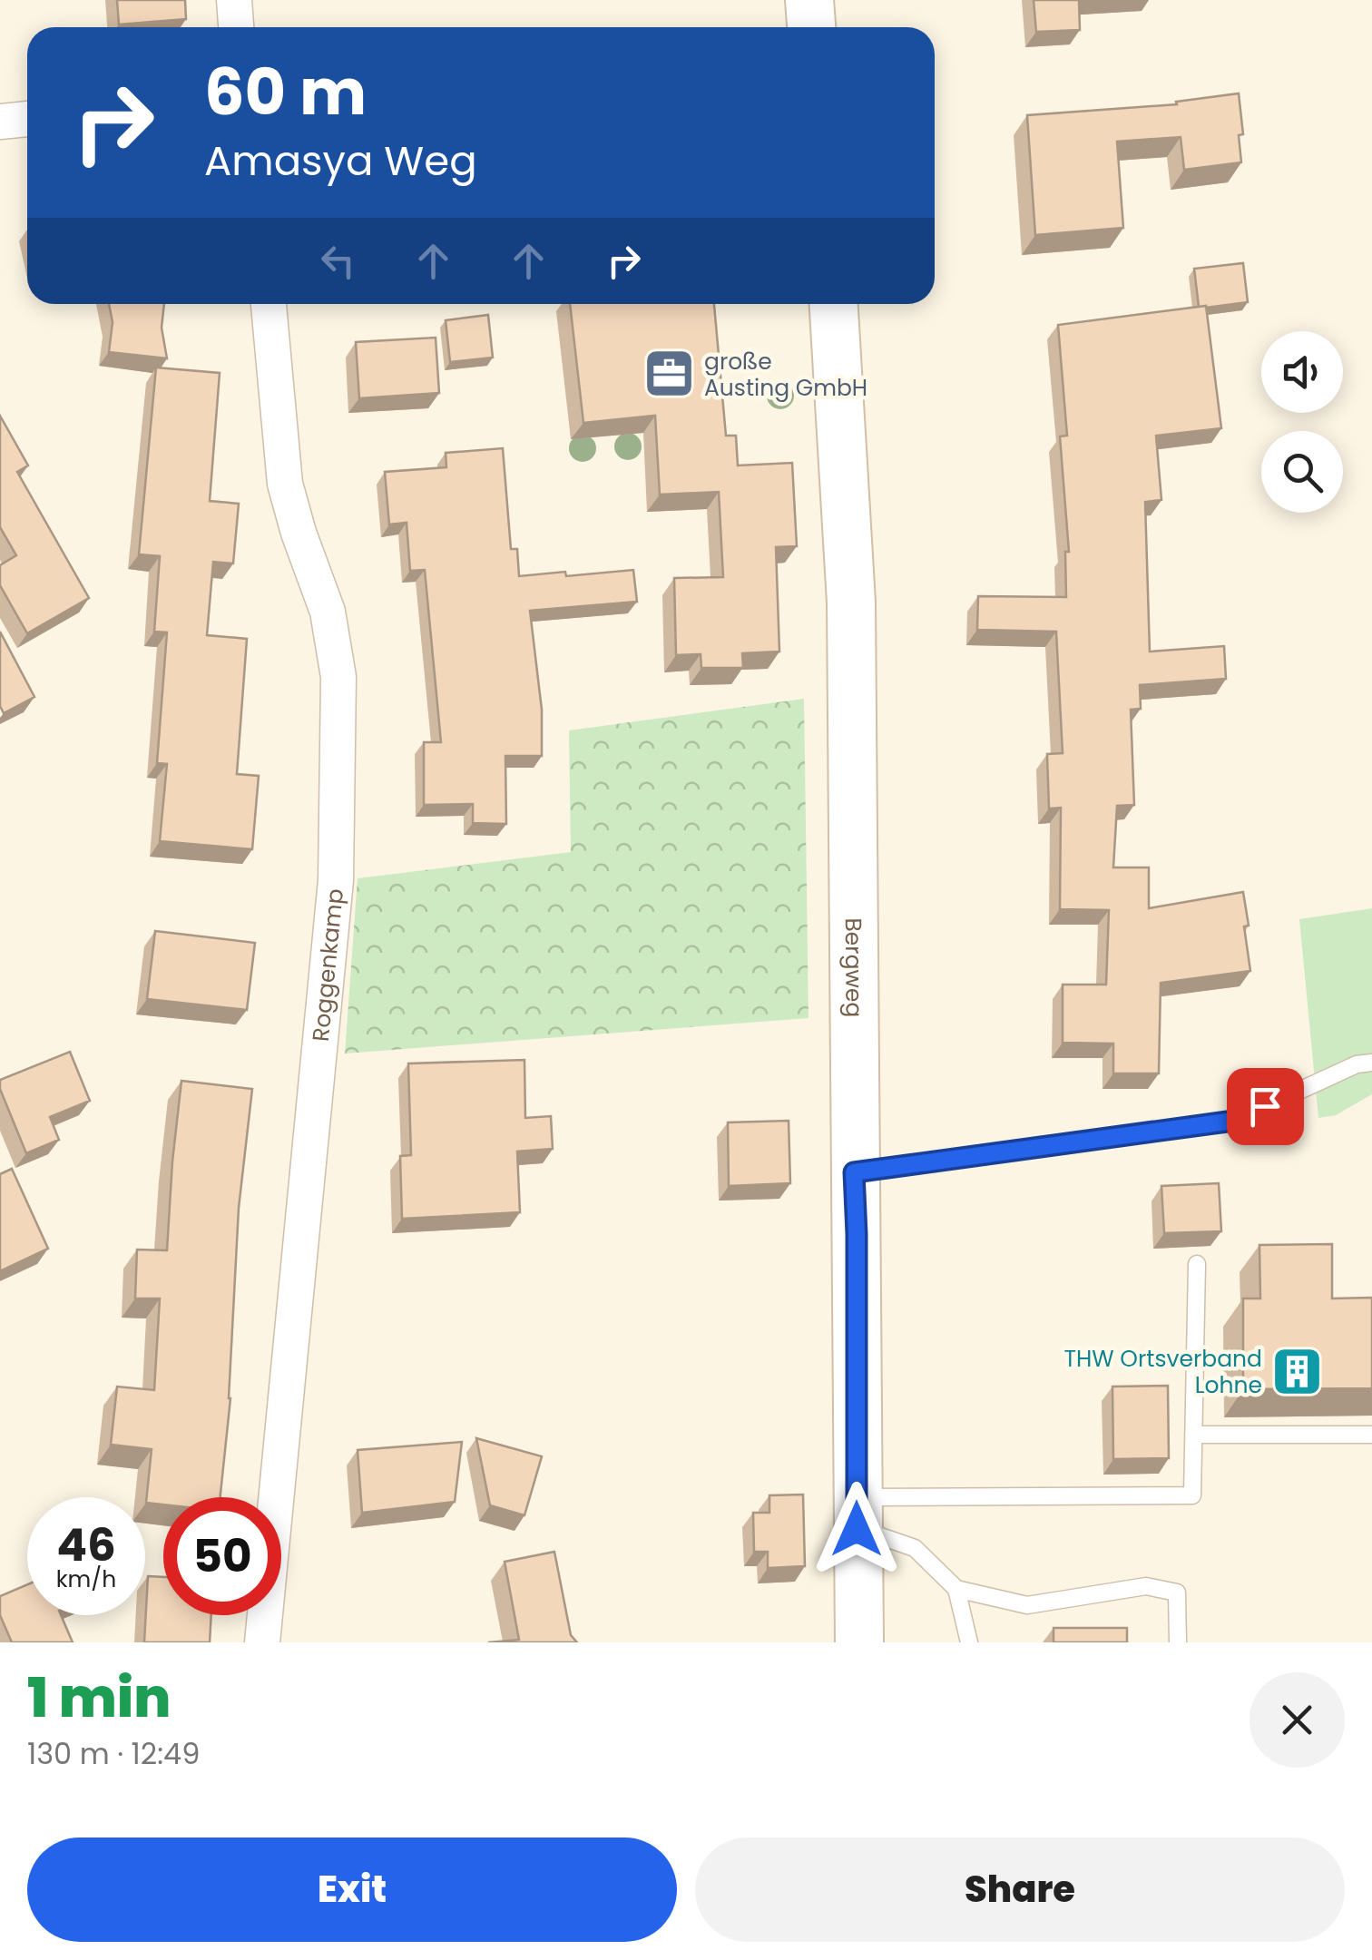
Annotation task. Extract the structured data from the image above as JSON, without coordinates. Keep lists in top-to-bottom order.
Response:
{
  "streets": {
    "main road": ["Bergweg"],
    "street": ["Roggenkamp"]
  },
  "places": {
    "office": ["große Austing GmbH"],
    "building": ["THW Ortsverband Lohne"]
  },
  "page": {
    "turn": ["60 m", "Amasya Weg"],
    "speed": "46 km/h",
    "limit": "50",
    "heading": ["1 min", "130 m · 12:49"],
    "buttons": ["Exit", "Share"]
  }
}
